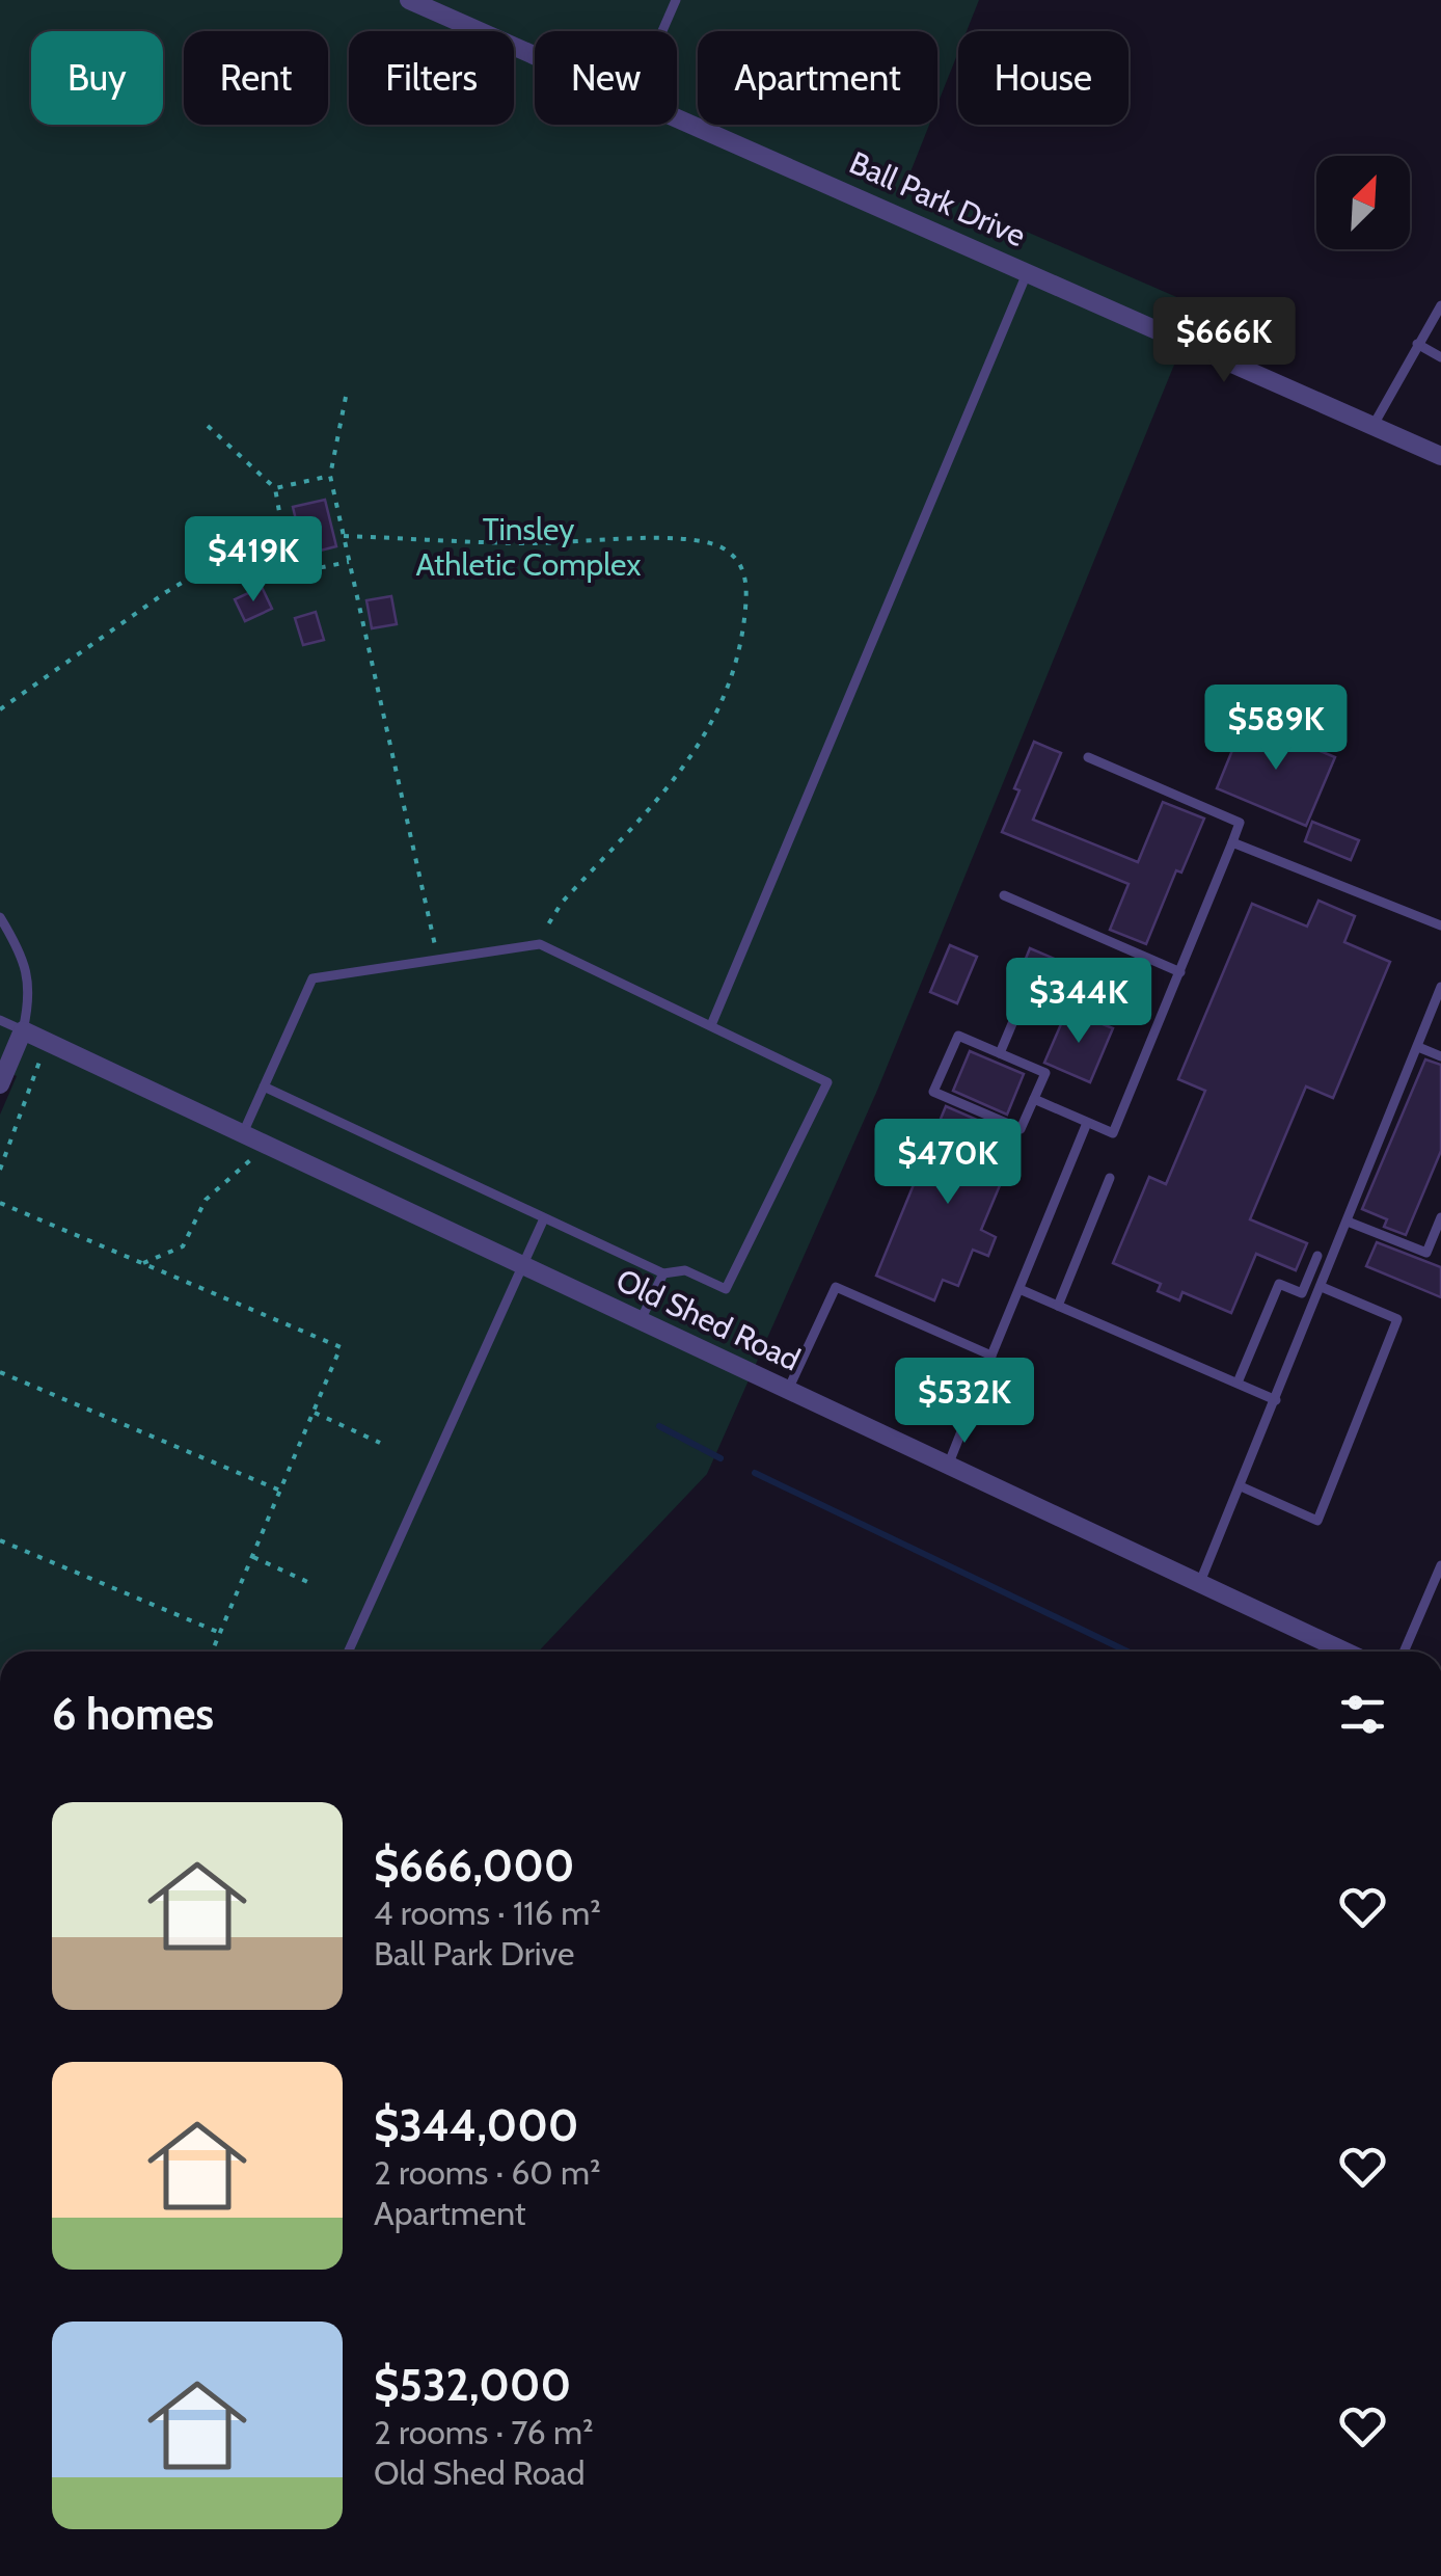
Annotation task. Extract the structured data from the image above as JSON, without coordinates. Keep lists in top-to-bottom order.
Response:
{
  "streets": {
    "street": ["Ball Park Drive", "Old Shed Road"]
  },
  "parks": ["Tinsley Athletic Complex"],
  "north": "top right",
  "page": {
    "chip": [
      "Buy",
      "Rent",
      "Filters",
      "New",
      "Apartment",
      "House"
    ],
    "price": [
      "$666K",
      "$419K",
      "$589K",
      "$344K",
      "$470K",
      "$532K"
    ],
    "heading": "6 homes",
    "list": [
      {
        "name": "$666,000",
        "note": "4 rooms · 116 m² · Ball Park Drive"
      },
      {
        "name": "$344,000",
        "note": "2 rooms · 60 m² · Apartment"
      },
      {
        "name": "$532,000",
        "note": "2 rooms · 76 m² · Old Shed Road"
      }
    ]
  }
}
